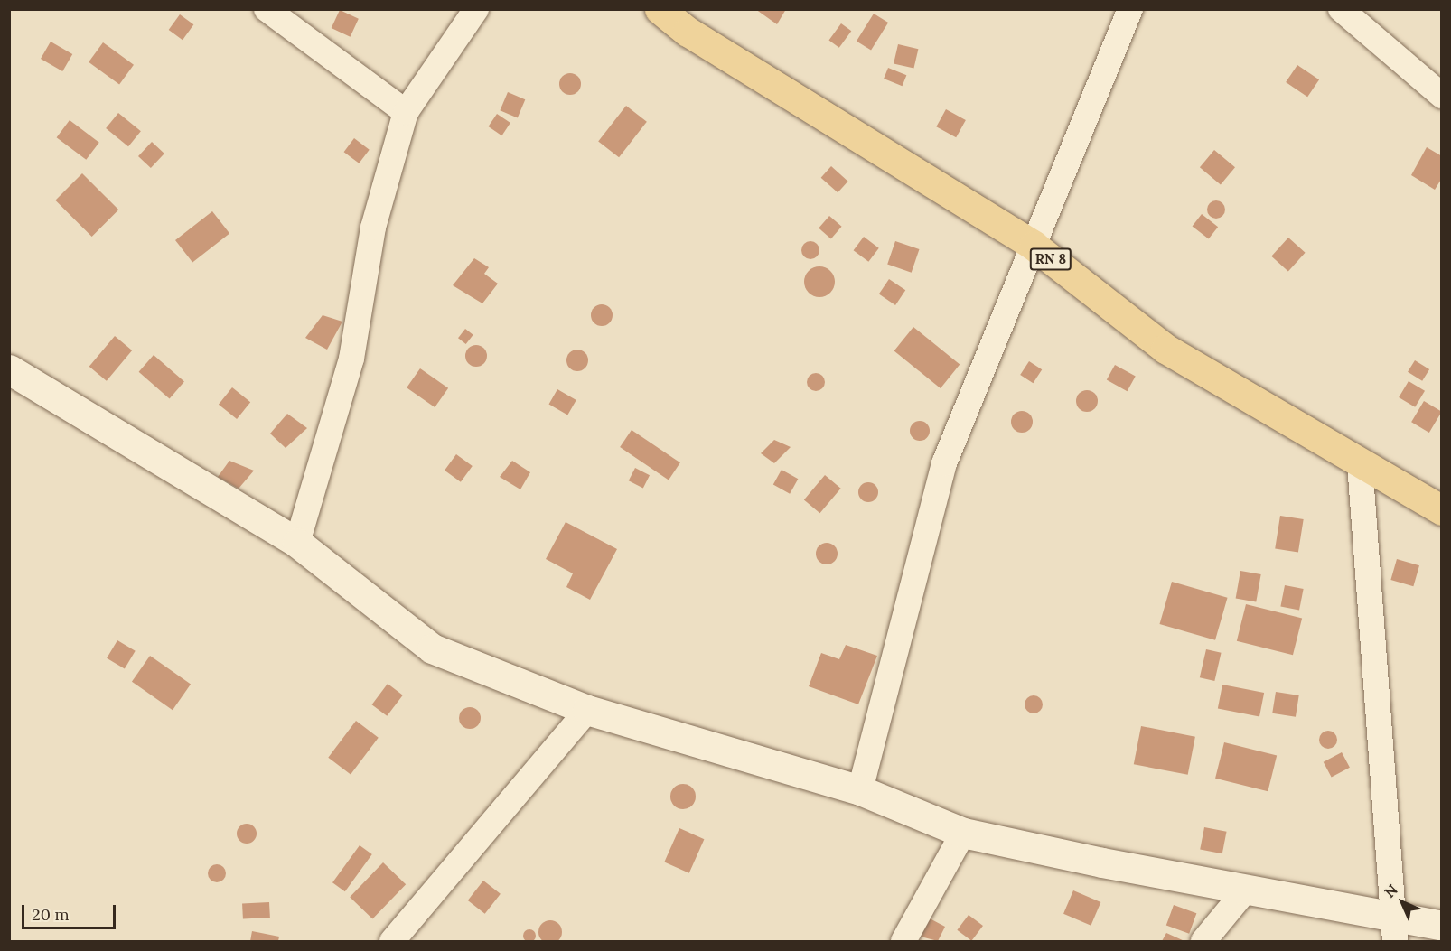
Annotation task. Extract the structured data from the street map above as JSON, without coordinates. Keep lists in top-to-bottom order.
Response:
{
  "streets": {
    "main road": ["RN 8"]
  },
  "scale_bar": "20 m",
  "north": "top left"
}
